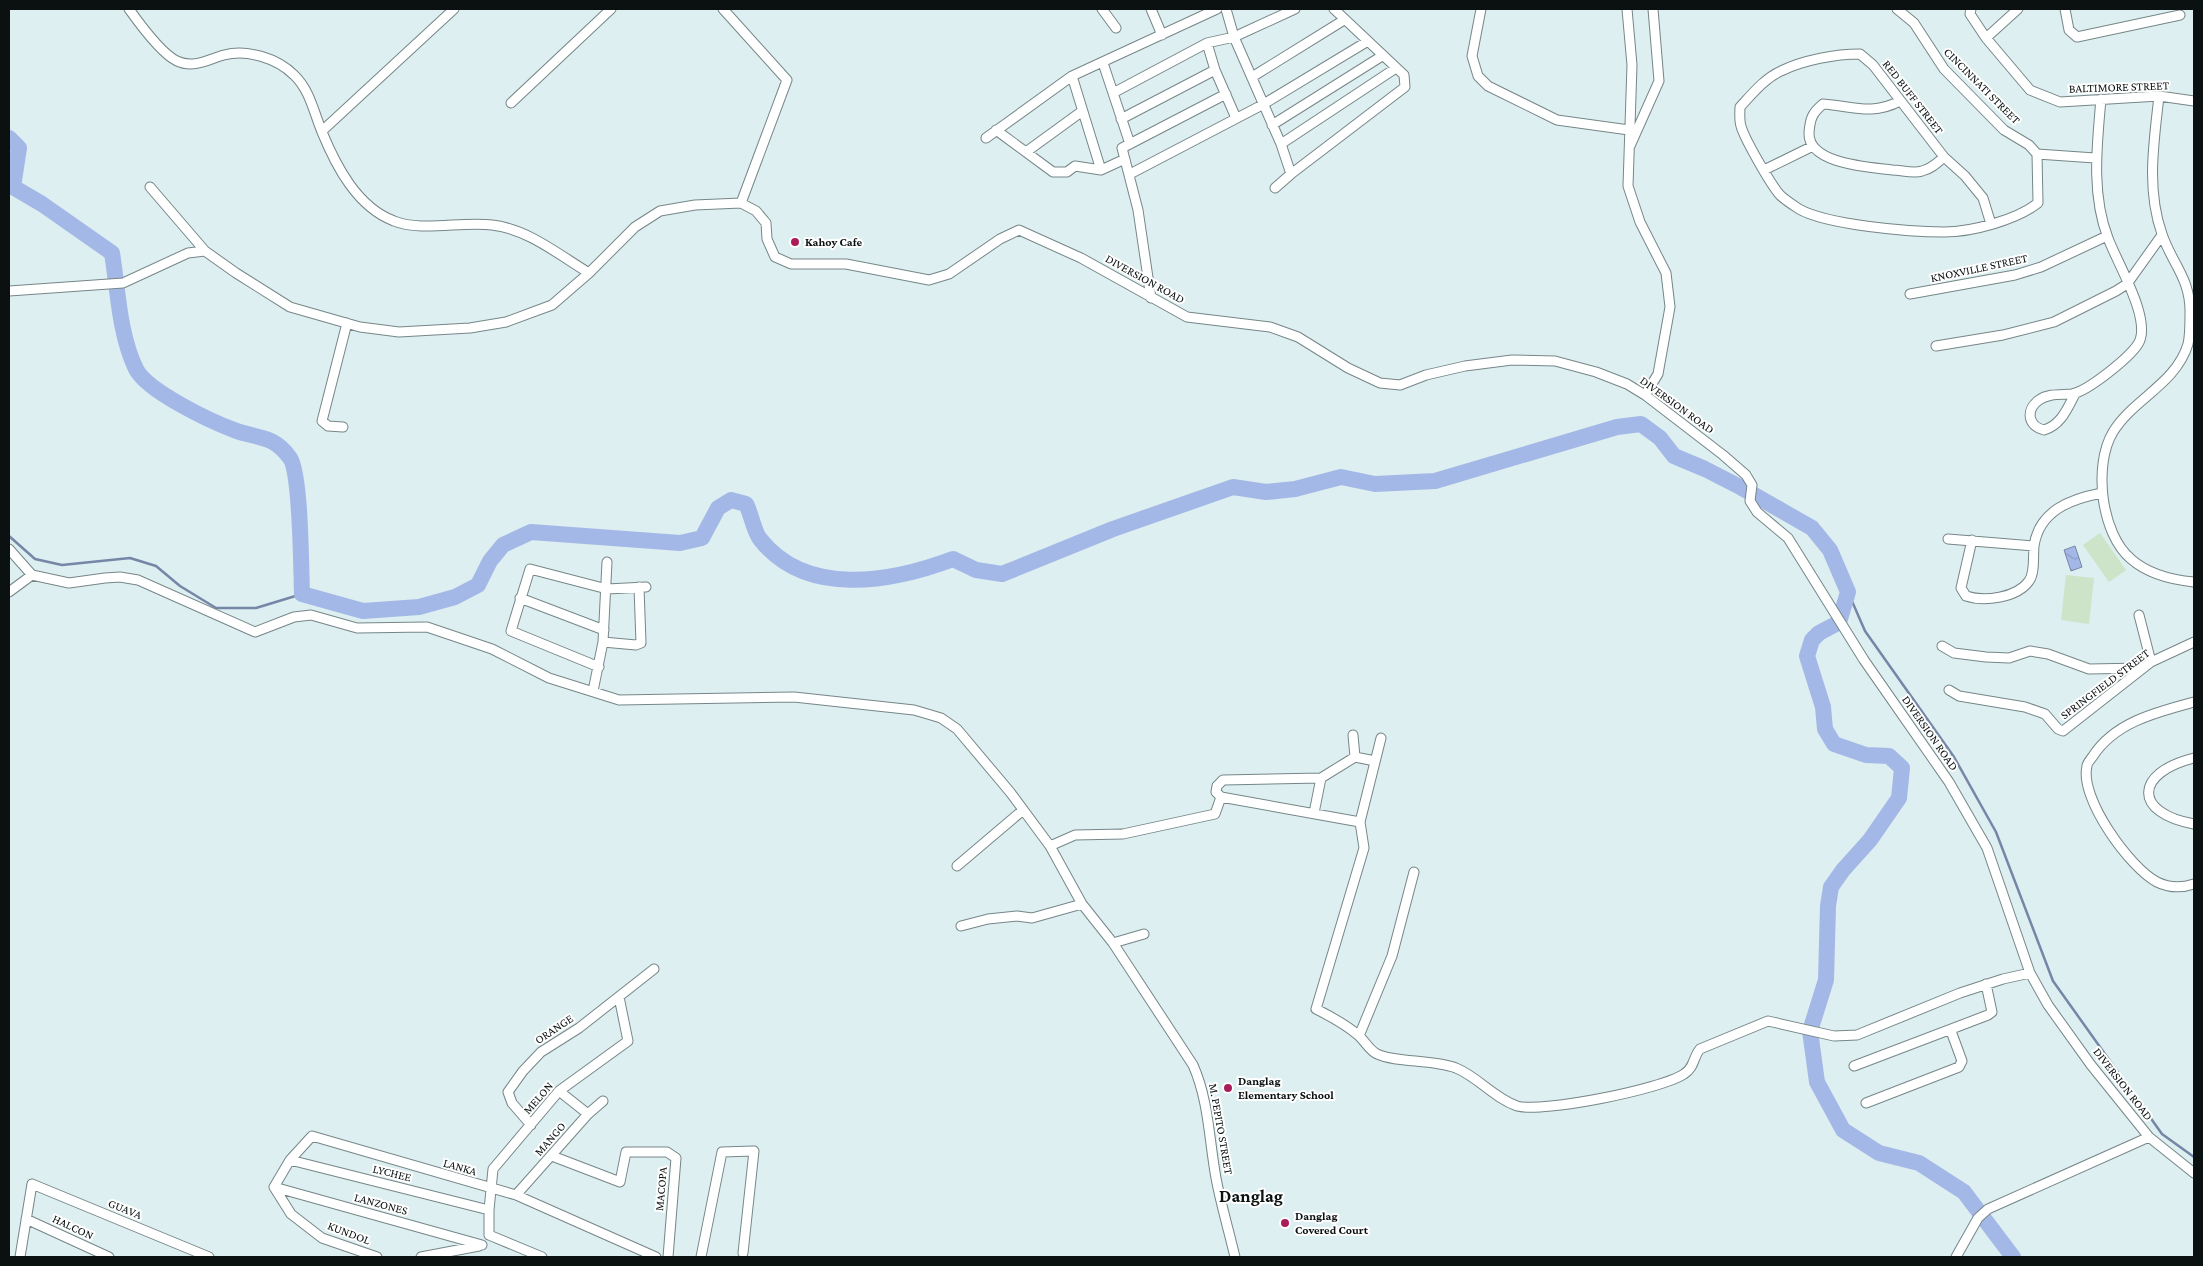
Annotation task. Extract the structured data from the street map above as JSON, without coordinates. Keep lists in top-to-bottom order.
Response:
{
  "streets": {
    "street": [
      "CINCINNATI STREET",
      "BALTIMORE STREET",
      "RED BUFF STREET",
      "KNOXVILLE STREET",
      "DIVERSION ROAD",
      "SPRINGFIELD STREET",
      "ORANGE",
      "MELON",
      "M. PEPITO STREET",
      "MANGO",
      "LANKA",
      "LYCHEE",
      "MACOPA",
      "LANZONES",
      "GUAVA",
      "HALCON",
      "KUNDOL"
    ]
  },
  "crossings": [
    ["CINCINNATI STREET", "RED BUFF STREET"],
    ["ORANGE", "MELON"],
    ["MELON", "LANKA"],
    ["MELON", "LYCHEE"],
    ["MANGO", "LANKA"],
    ["MANGO", "MACOPA"],
    ["LANKA", "LYCHEE"],
    ["LANKA", "LANZONES"],
    ["LANKA", "KUNDOL"],
    ["LANZONES", "KUNDOL"],
    ["GUAVA", "HALCON"]
  ],
  "districts": ["Danglag"],
  "places": ["Kahoy Cafe", "Danglag Elementary School", "Danglag Covered Court"]
}
